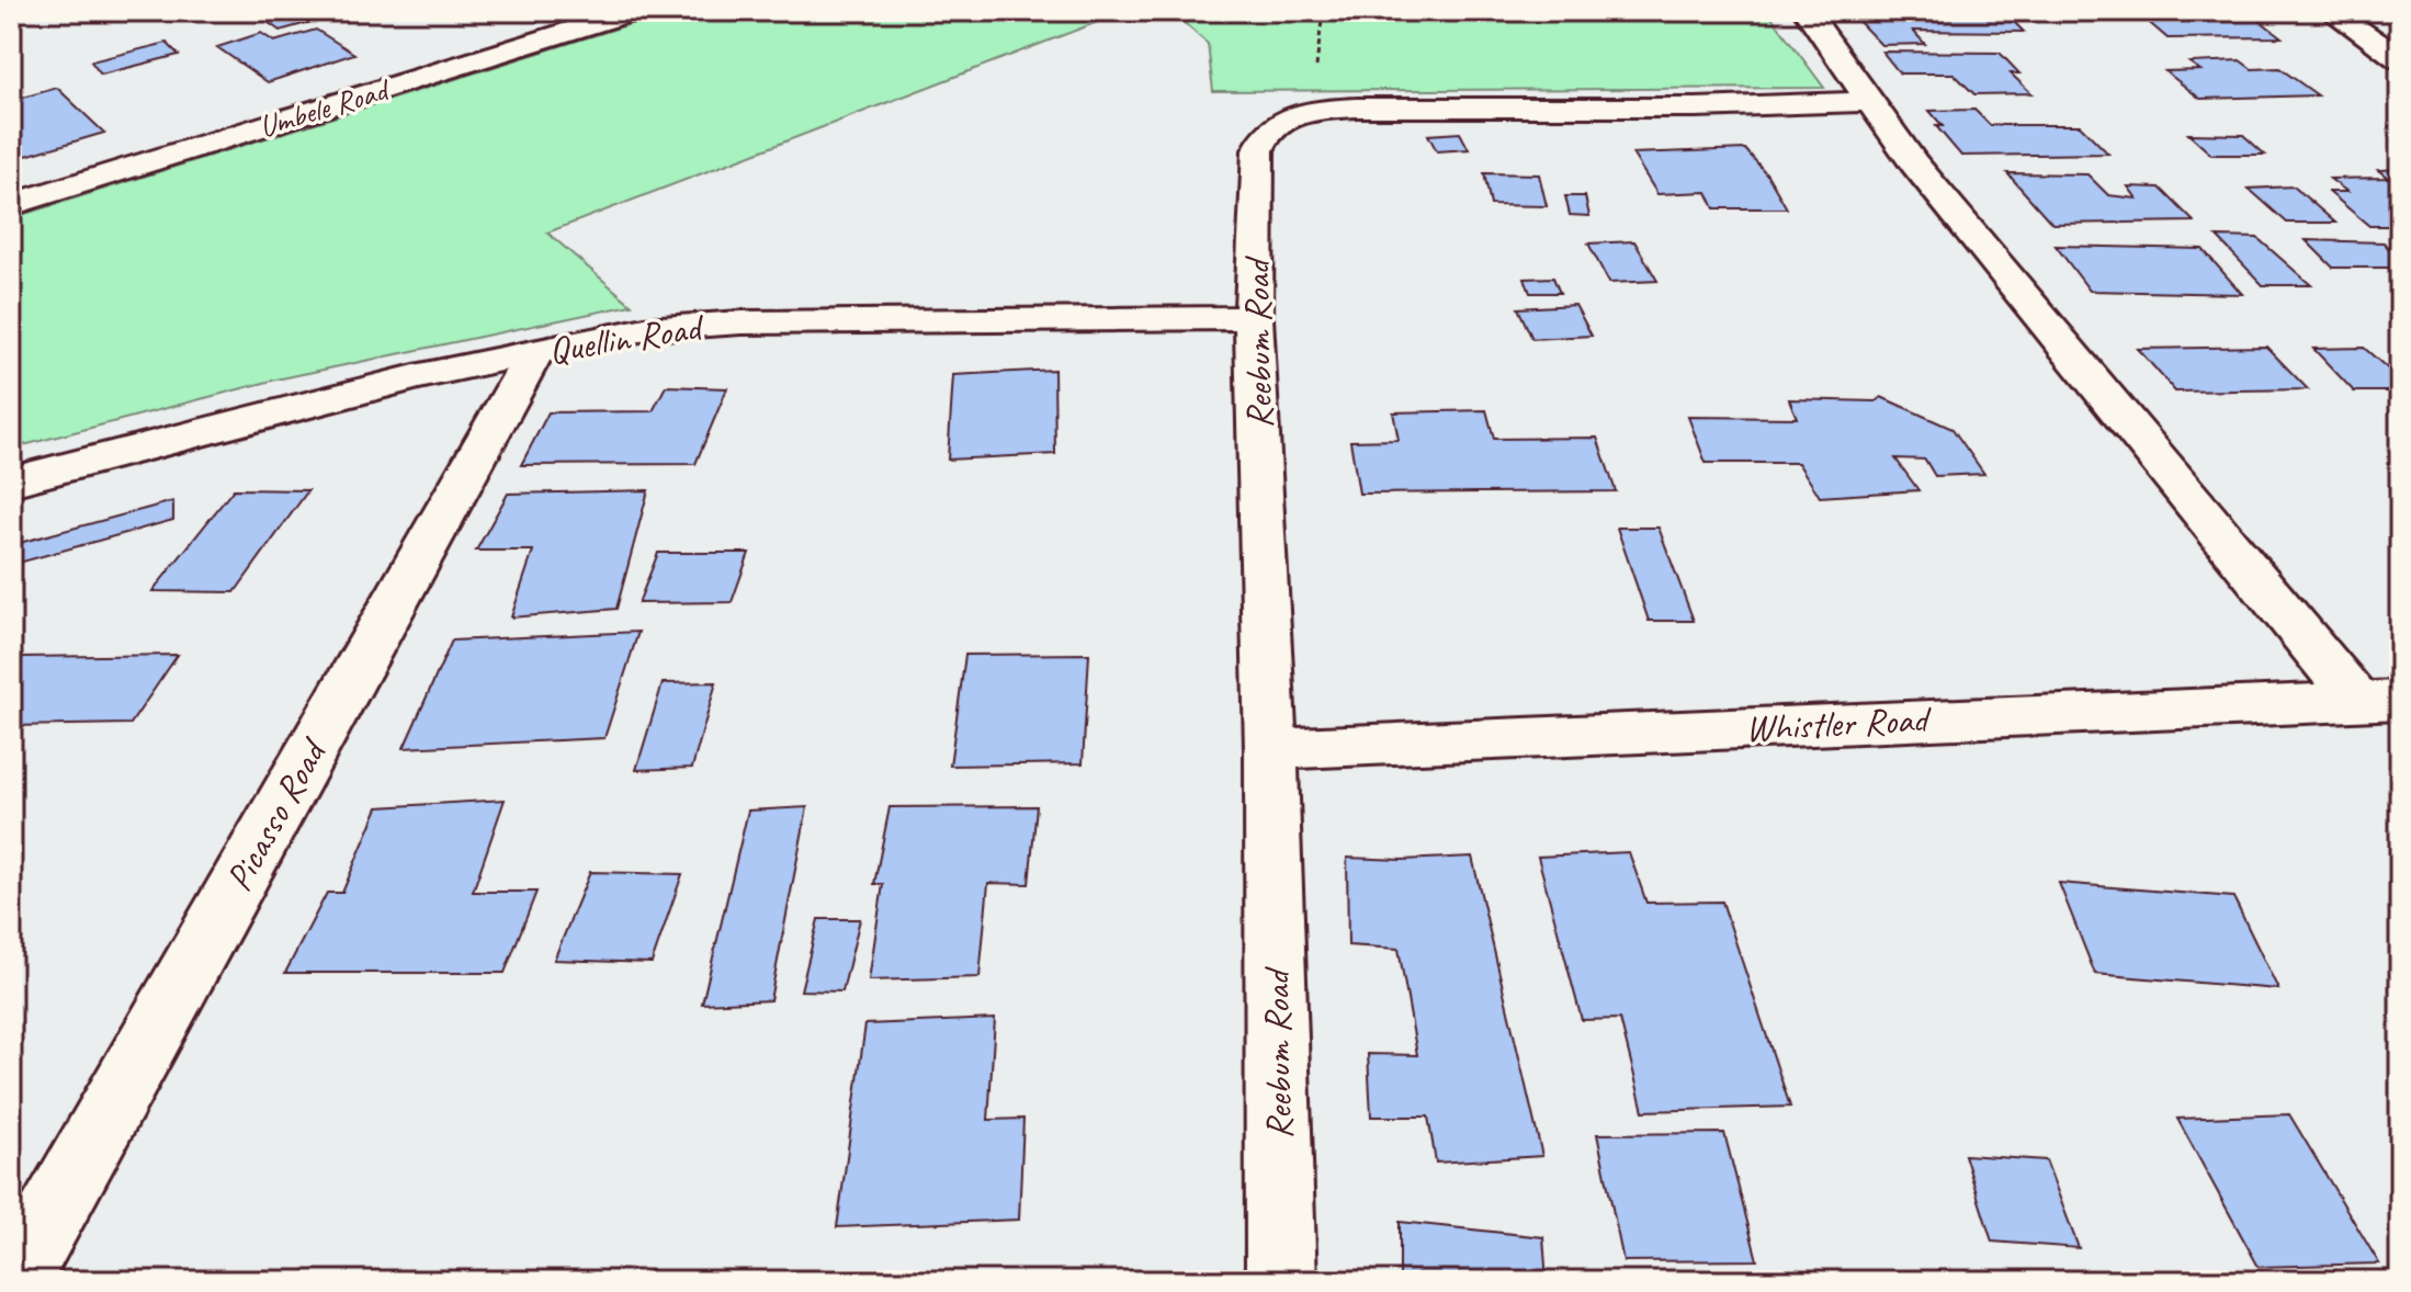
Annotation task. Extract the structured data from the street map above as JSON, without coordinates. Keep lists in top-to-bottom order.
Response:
{
  "streets": {
    "street": [
      "Umbele Road",
      "Quellin Road",
      "Reebum Road",
      "Whistler Road",
      "Picasso Road"
    ]
  },
  "crossings": [
    ["Quellin Road", "Reebum Road"],
    ["Quellin Road", "Picasso Road"],
    ["Reebum Road", "Whistler Road"]
  ]
}
